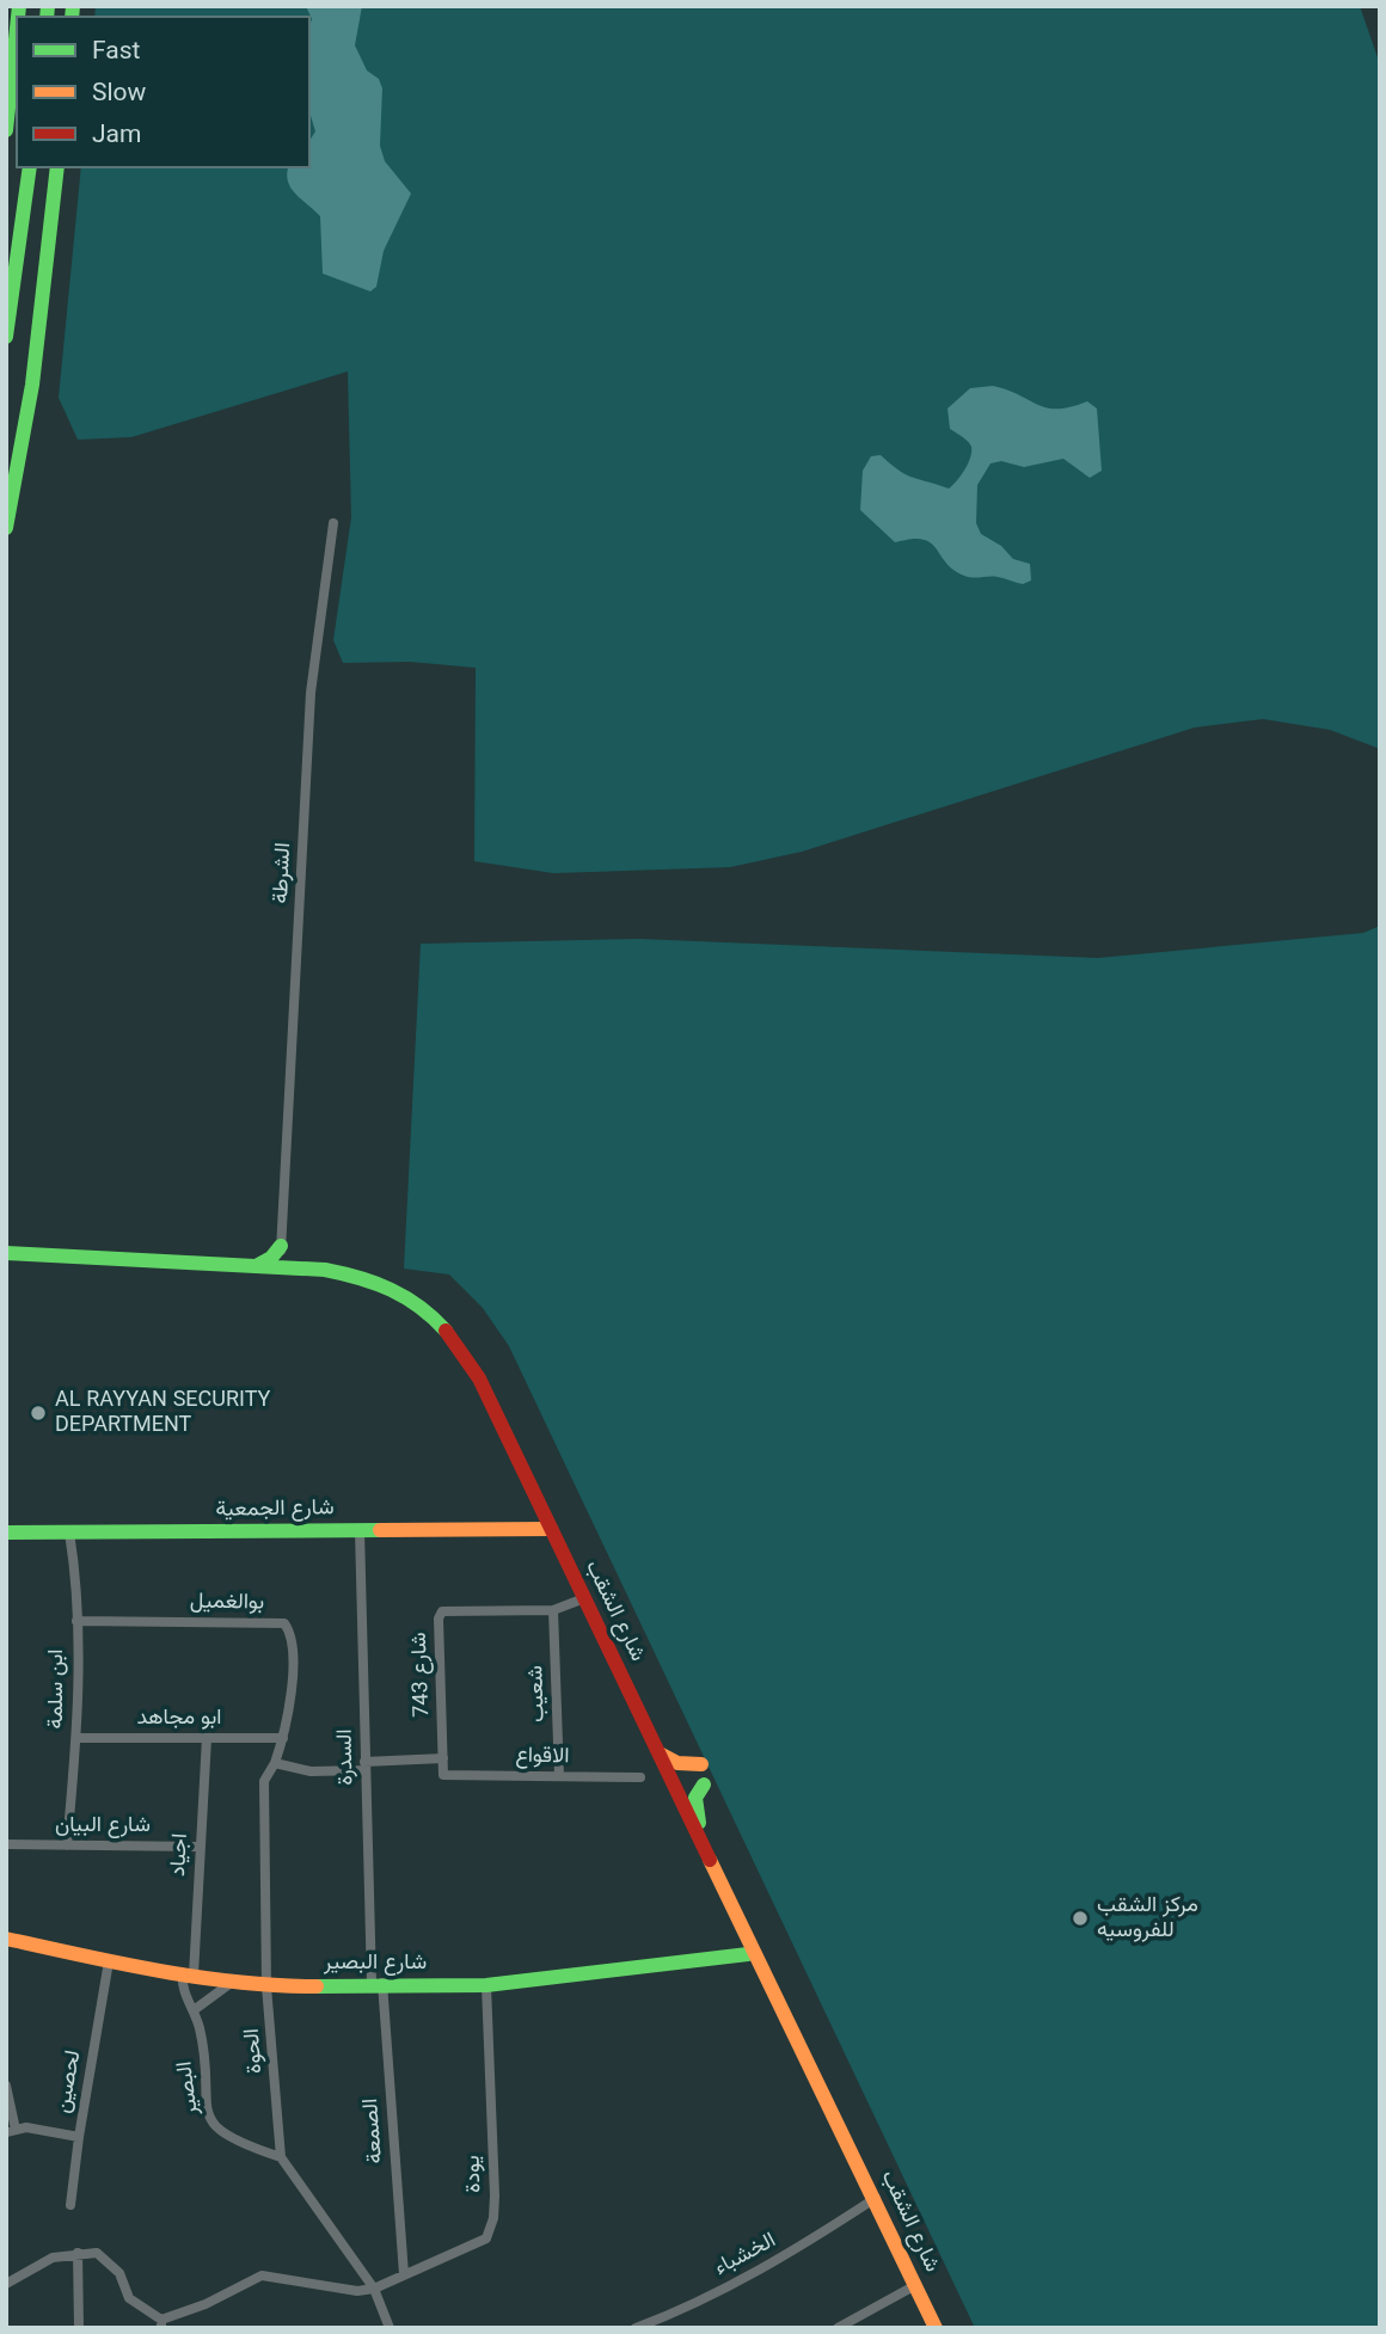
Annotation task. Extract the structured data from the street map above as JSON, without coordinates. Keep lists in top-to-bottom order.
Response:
{
  "streets": {
    "main road": ["شارع الجمعية", "شارع الشقب", "شارع البصير"],
    "street": [
      "الشرطة",
      "بوالغميل",
      "شارع 743",
      "ابن سلمة",
      "شعيب",
      "ابو مجاهد",
      "السدرة",
      "الاقواع",
      "شارع البيان",
      "اجياد",
      "الحوة",
      "لحصين",
      "البصير",
      "الصمعة",
      "يودة",
      "الخشباء"
    ]
  },
  "crossings": [
    ["الشرطة", "شارع الشقب"],
    ["شارع الجمعية", "شارع الشقب"],
    ["شارع الجمعية", "ابن سلمة"],
    ["شارع الجمعية", "السدرة"],
    ["بوالغميل", "ابن سلمة"],
    ["بوالغميل", "ابو مجاهد"],
    ["بوالغميل", "الحوة"],
    ["شارع الشقب", "شارع 743"],
    ["شارع الشقب", "شارع البصير"],
    ["شارع الشقب", "الخشباء"],
    ["شارع 743", "شعيب"],
    ["شارع 743", "الاقواع"],
    ["ابن سلمة", "ابو مجاهد"],
    ["ابن سلمة", "شارع البيان"],
    ["شعيب", "الاقواع"],
    ["ابو مجاهد", "اجياد"],
    ["السدرة", "شارع البصير"],
    ["السدرة", "الصمعة"],
    ["شارع البيان", "اجياد"],
    ["اجياد", "شارع البصير"],
    ["اجياد", "البصير"],
    ["شارع البصير", "الحوة"],
    ["شارع البصير", "لحصين"],
    ["شارع البصير", "البصير"],
    ["شارع البصير", "الصمعة"],
    ["شارع البصير", "يودة"],
    ["الحوة", "البصير"],
    ["الصمعة", "يودة"]
  ],
  "places": ["AL RAYYAN SECURITY DEPARTMENT", "مركز الشقب للفروسيه"],
  "legend": ["Fast", "Slow", "Jam"]
}
